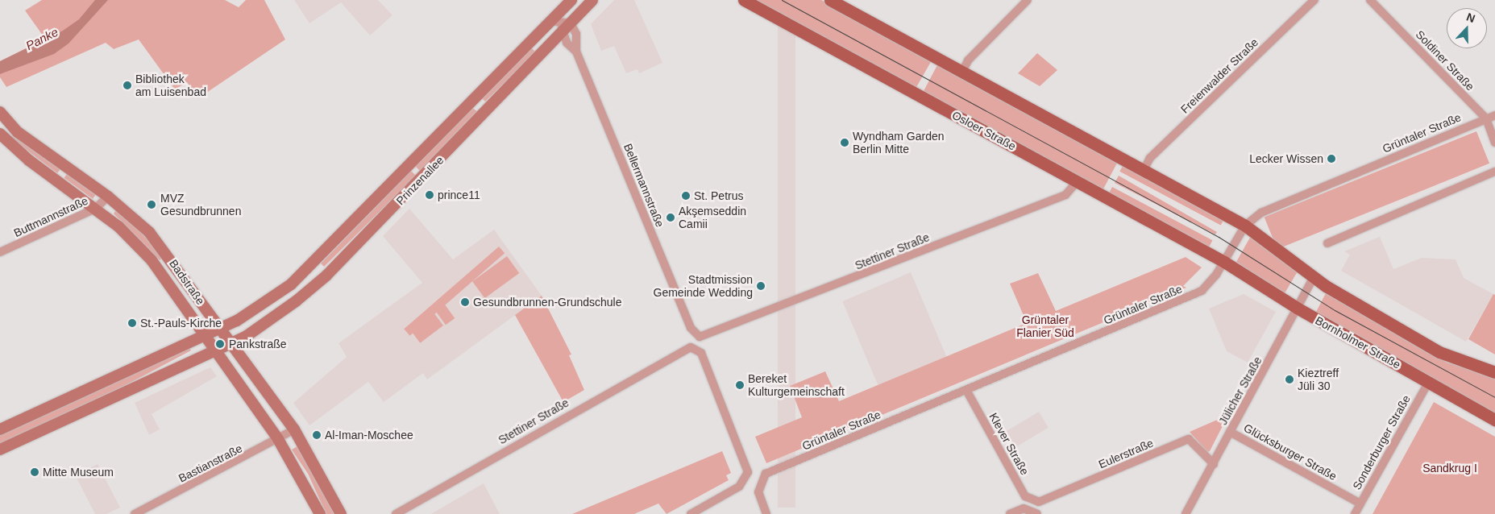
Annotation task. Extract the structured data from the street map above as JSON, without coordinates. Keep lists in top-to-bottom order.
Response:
{
  "streets": {
    "main road": [
      "Osloer Straße",
      "Prinzenallee",
      "Badstraße",
      "Bornholmer Straße"
    ],
    "street": [
      "Soldiner Straße",
      "Freienwalder Straße",
      "Grüntaler Straße",
      "Bellermannstraße",
      "Buttmannstraße",
      "Stettiner Straße",
      "Jülicher Straße",
      "Sonderburger Straße",
      "Klever Straße",
      "Glücksburger Straße",
      "Eulerstraße",
      "Bastianstraße"
    ]
  },
  "crossings": [
    ["Soldiner Straße", "Grüntaler Straße"],
    ["Osloer Straße", "Grüntaler Straße"],
    ["Osloer Straße", "Stettiner Straße"],
    ["Osloer Straße", "Bornholmer Straße"],
    ["Grüntaler Straße", "Bornholmer Straße"],
    ["Grüntaler Straße", "Klever Straße"],
    ["Prinzenallee", "Bellermannstraße"],
    ["Prinzenallee", "Badstraße"],
    ["Bellermannstraße", "Stettiner Straße"],
    ["Buttmannstraße", "Badstraße"],
    ["Badstraße", "Bastianstraße"],
    ["Bornholmer Straße", "Jülicher Straße"],
    ["Bornholmer Straße", "Sonderburger Straße"],
    ["Jülicher Straße", "Glücksburger Straße"],
    ["Jülicher Straße", "Eulerstraße"],
    ["Sonderburger Straße", "Glücksburger Straße"],
    ["Klever Straße", "Eulerstraße"]
  ],
  "water": ["Panke"],
  "parks": ["Grüntaler Flanier Süd", "Sandkrug I"],
  "places": [
    "Bibliothek am Luisenbad",
    "Wyndham Garden Berlin Mitte",
    "Lecker Wissen",
    "prince11",
    "St. Petrus",
    "MVZ Gesundbrunnen",
    "Akşemseddin Camii",
    "Stadtmission Gemeinde Wedding",
    "Gesundbrunnen-Grundschule",
    "St.-Pauls-Kirche",
    "Pankstraße",
    "Kieztreff Jüli 30",
    "Bereket Kulturgemeinschaft",
    "Al-Iman-Moschee",
    "Mitte Museum"
  ],
  "north": "top"
}
